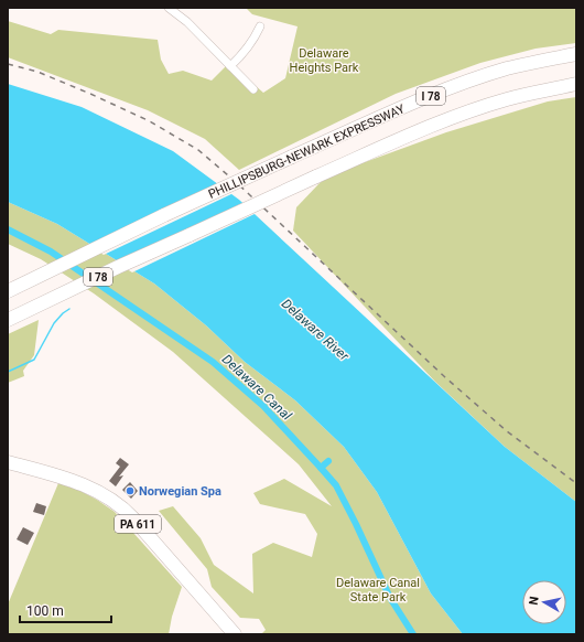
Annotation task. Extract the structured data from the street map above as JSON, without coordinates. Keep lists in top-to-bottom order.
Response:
{
  "streets": {
    "highway": ["I 78", "PHILLIPSBURG-NEWARK EXPRESSWAY", "PA 611"]
  },
  "water": ["Delaware River", "Delaware Canal"],
  "parks": ["Delaware Heights Park", "Delaware Canal State Park"],
  "places": ["Norwegian Spa"],
  "scale_bar": "100 m",
  "north": "left"
}
